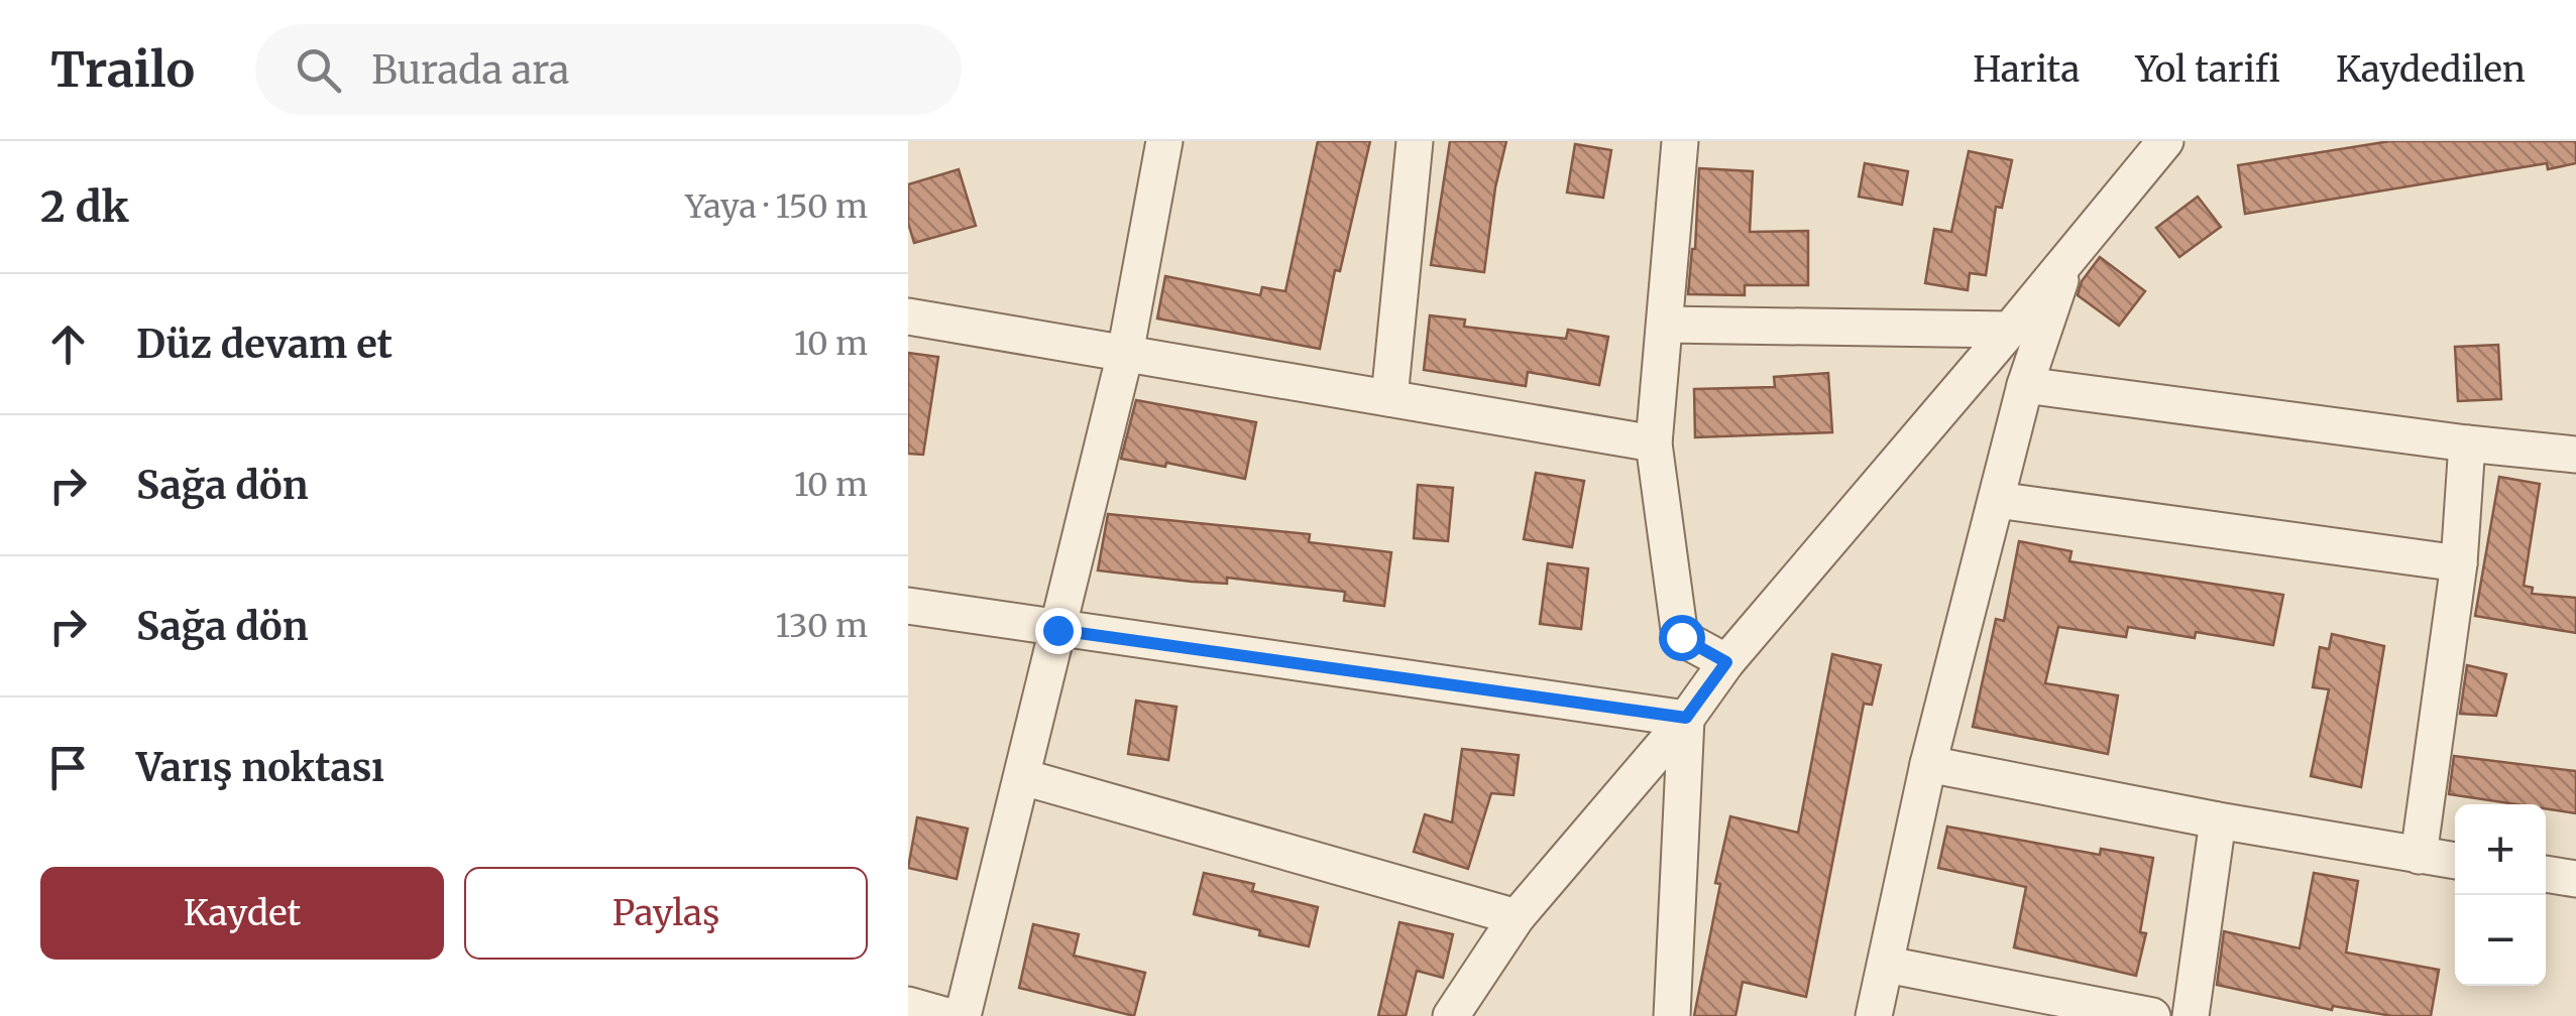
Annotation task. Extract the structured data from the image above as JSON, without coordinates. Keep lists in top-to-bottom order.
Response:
{
  "page": {
    "header": "Trailo",
    "search": "Burada ara",
    "nav": ["Harita", "Yol tarifi", "Kaydedilen"],
    "heading": ["2 dk", "Yaya · 150 m"],
    "list": [
      ["Düz devam et", "10 m"],
      ["Sağa dön", "10 m"],
      ["Sağa dön", "130 m"],
      "Varış noktası"
    ],
    "map_buttons": ["+", "−"],
    "buttons": ["Kaydet", "Paylaş"]
  }
}
